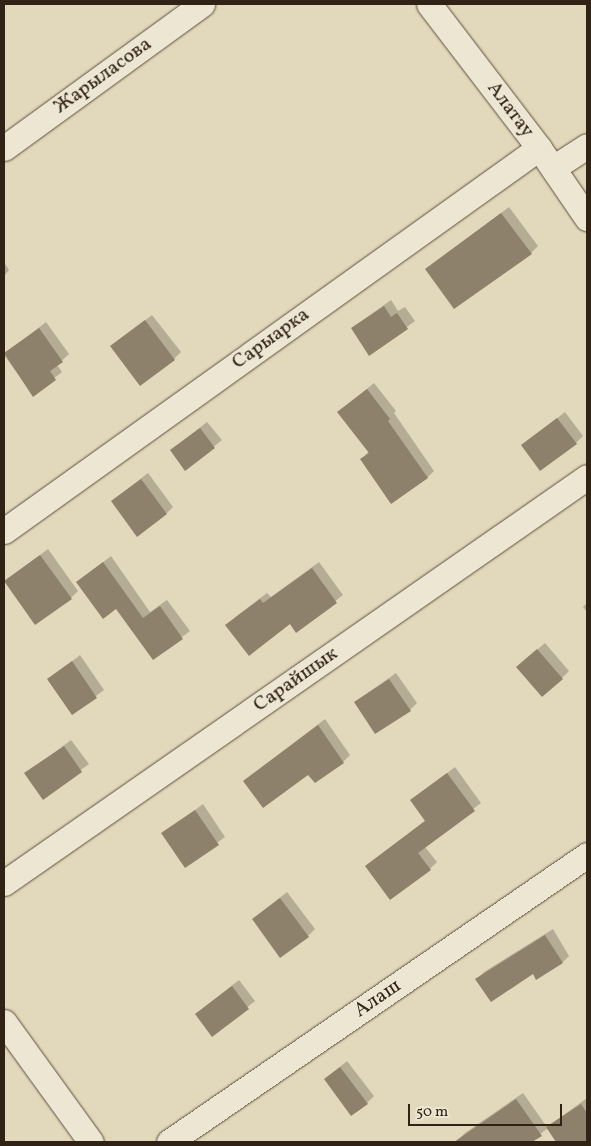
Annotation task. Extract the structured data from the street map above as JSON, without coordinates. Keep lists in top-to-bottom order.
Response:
{
  "streets": {
    "street": [
      "Жарыласова",
      "Алатау",
      "Сарыарка",
      "Сарайшык",
      "Алаш"
    ]
  },
  "crossings": [
    ["Алатау", "Сарыарка"]
  ],
  "scale_bar": "50 m"
}
